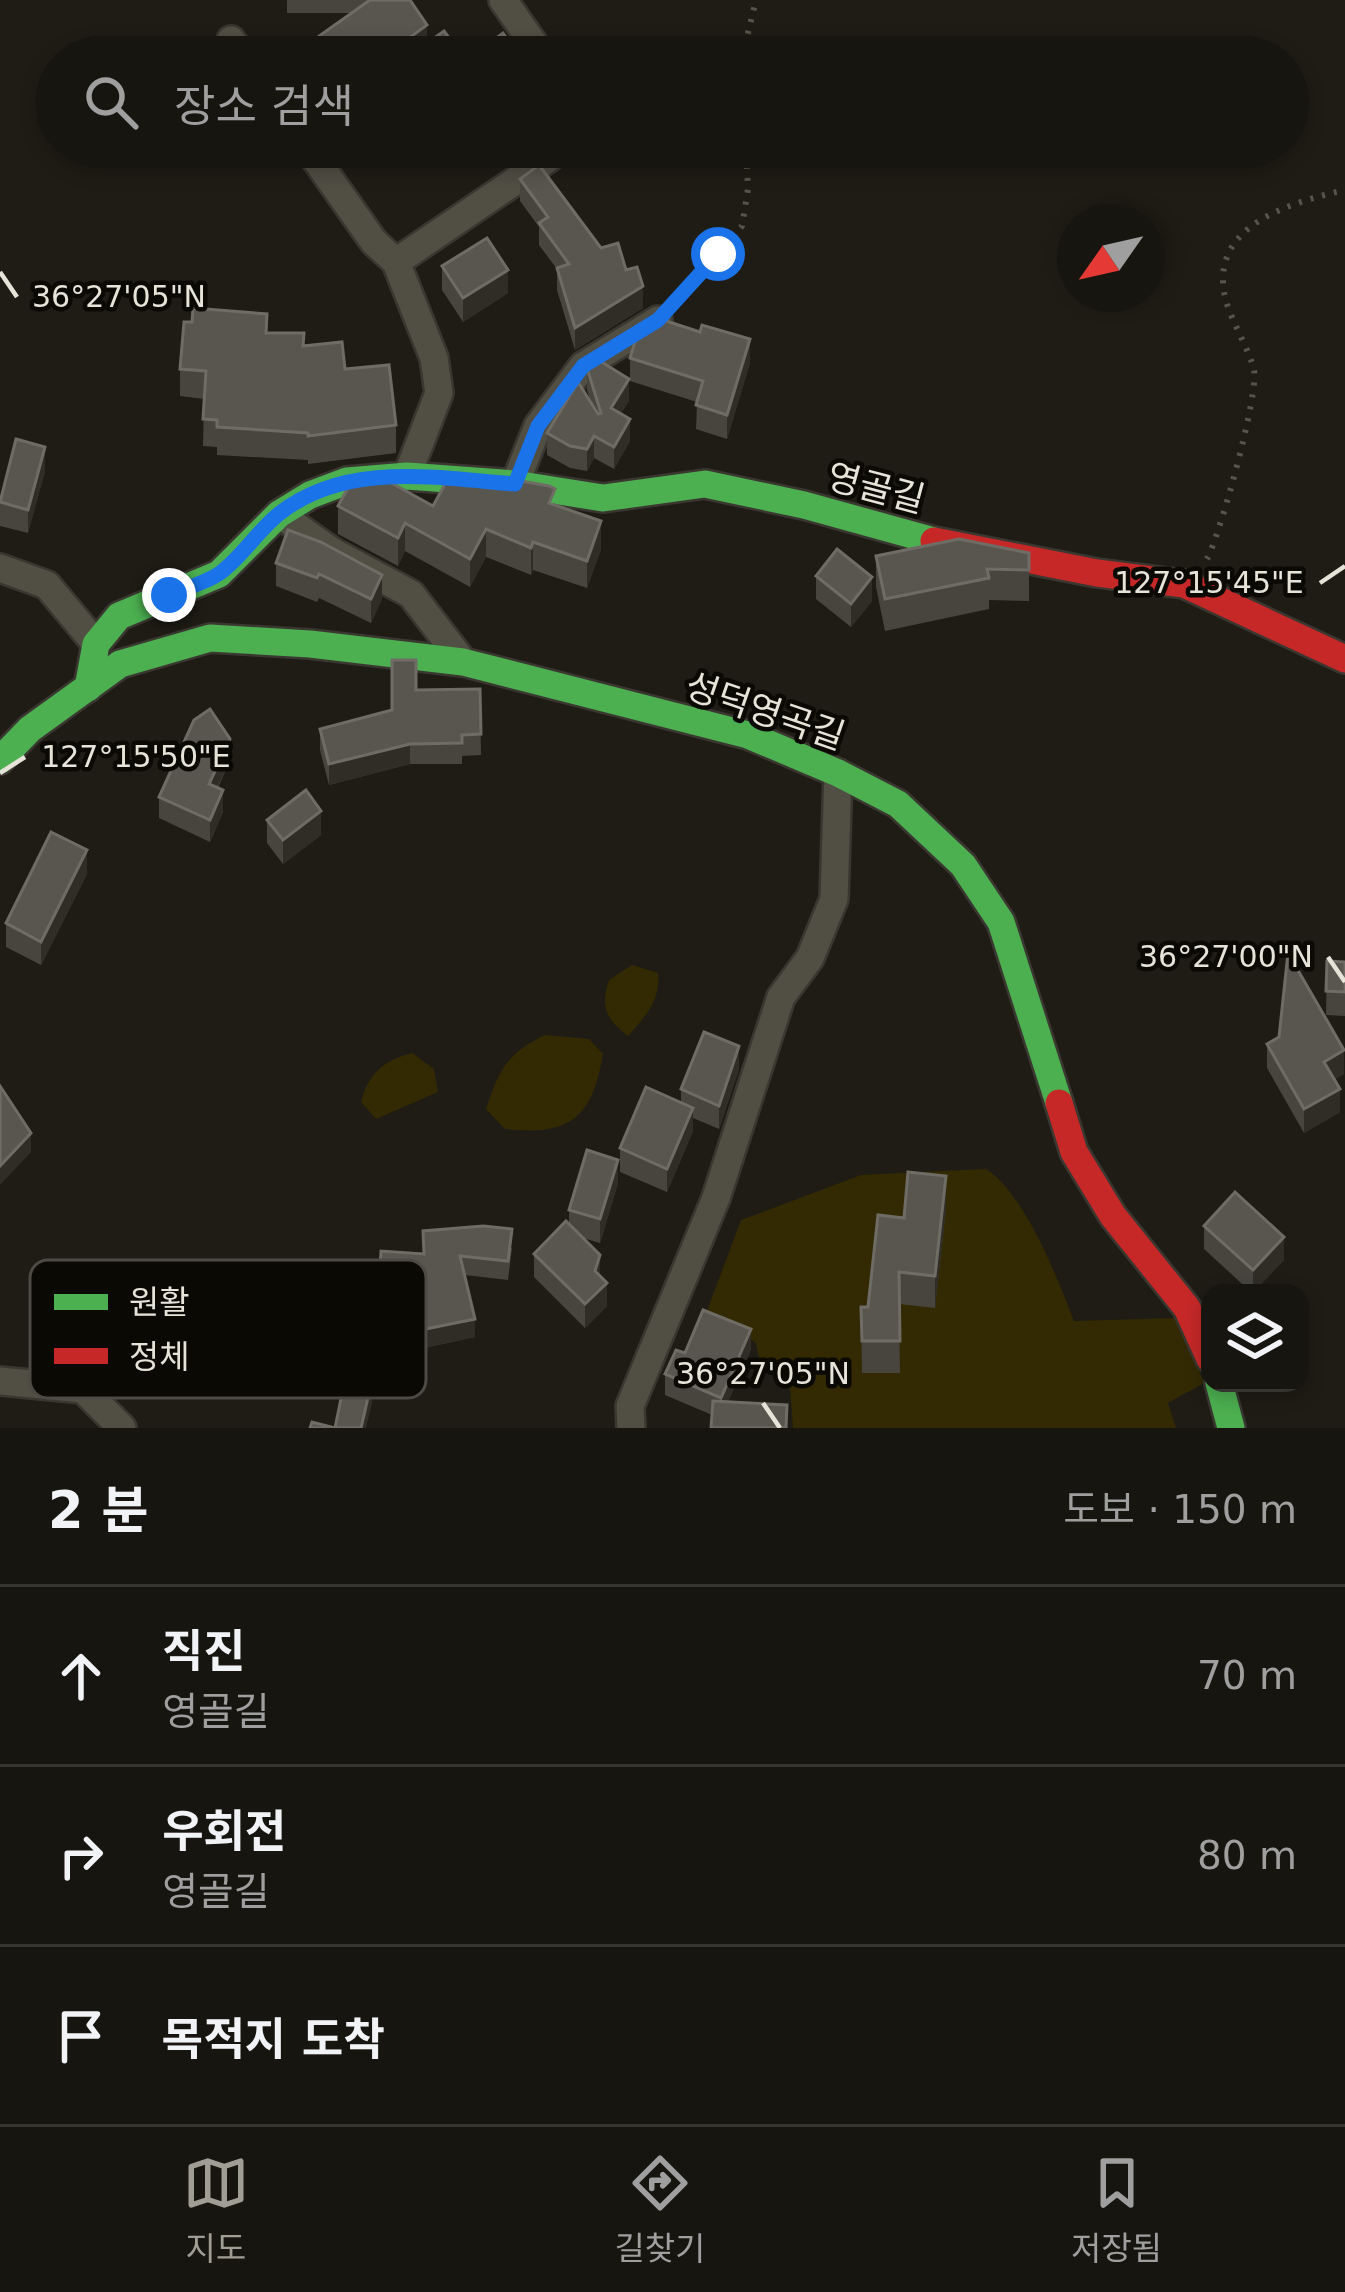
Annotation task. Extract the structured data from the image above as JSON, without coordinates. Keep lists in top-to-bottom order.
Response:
{
  "streets": {
    "main road": ["영골길", "성덕영곡길"]
  },
  "legend": ["원활", "정체"],
  "north": "bottom left",
  "page": {
    "search": "장소 검색",
    "heading": ["2 분", "도보 · 150 m"],
    "list": [
      ["직진", "영골길", "70 m"],
      ["우회전", "영골길", "80 m"],
      "목적지 도착"
    ],
    "nav": ["지도", "길찾기", "저장됨"]
  },
  "coordinates": [
    "36°27'05\"N",
    "127°15'45\"E",
    "127°15'50\"E",
    "36°27'00\"N"
  ]
}
